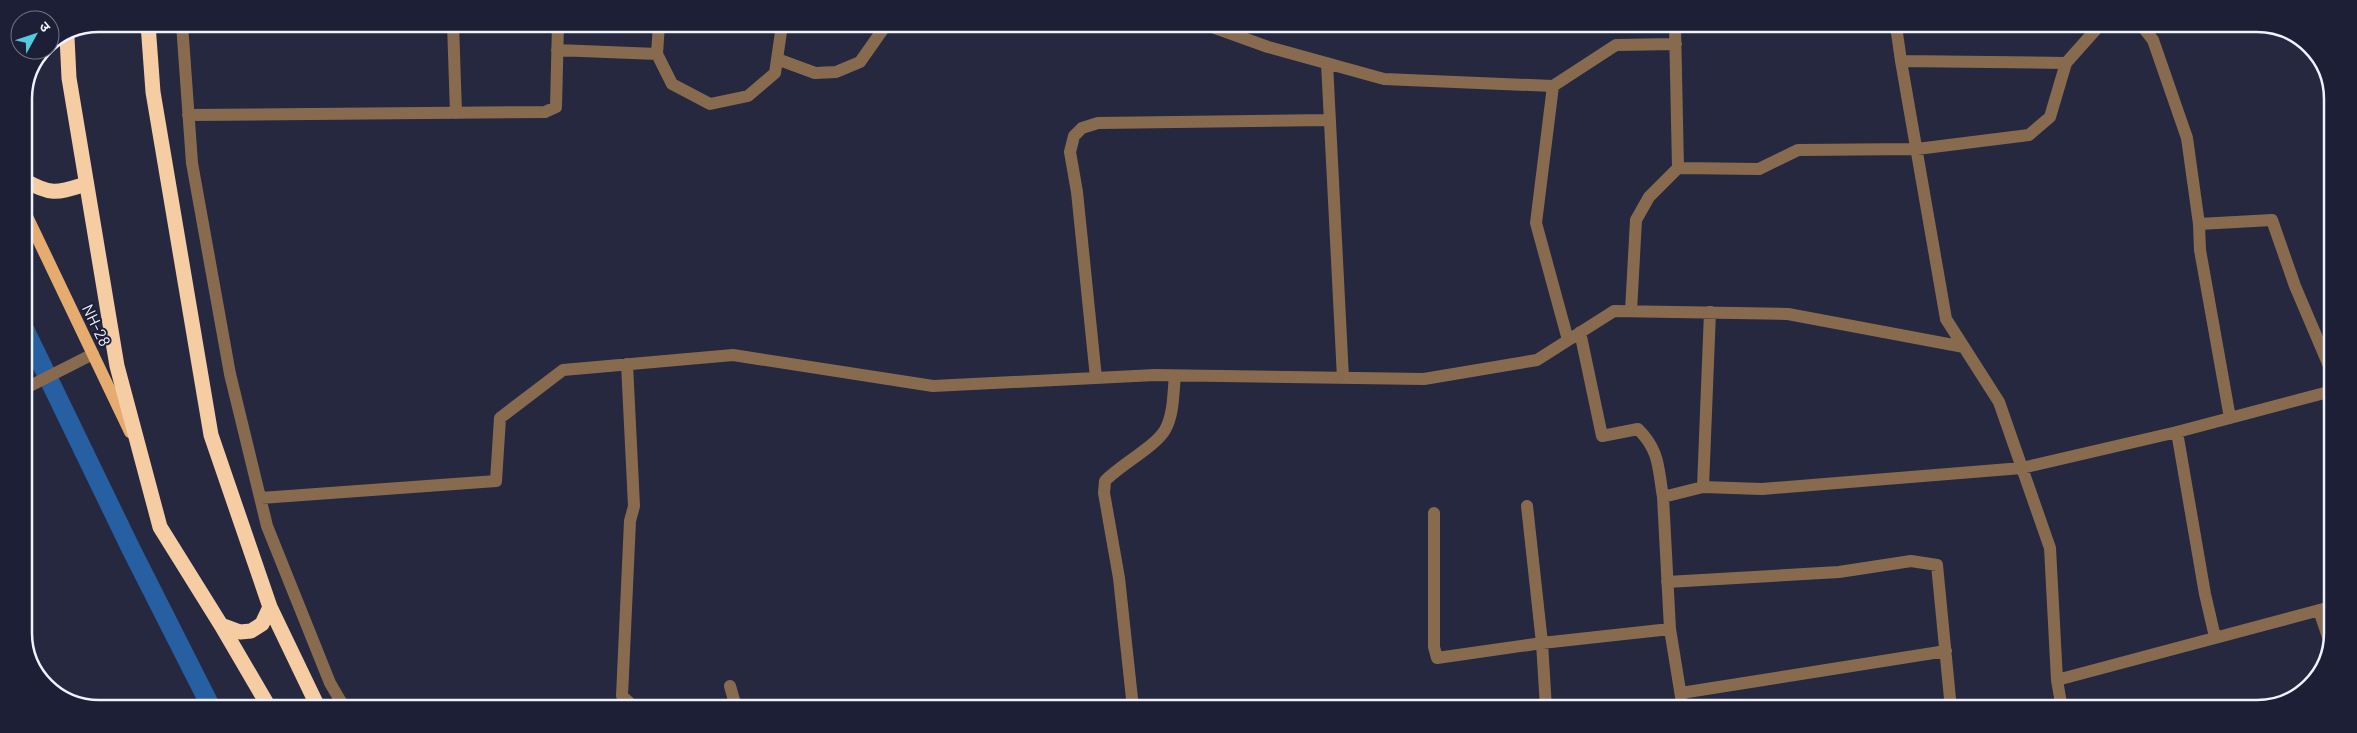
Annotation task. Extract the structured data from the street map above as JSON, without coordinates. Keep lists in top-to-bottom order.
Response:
{
  "streets": {
    "main road": ["NH-28"]
  },
  "north": "top right"
}
